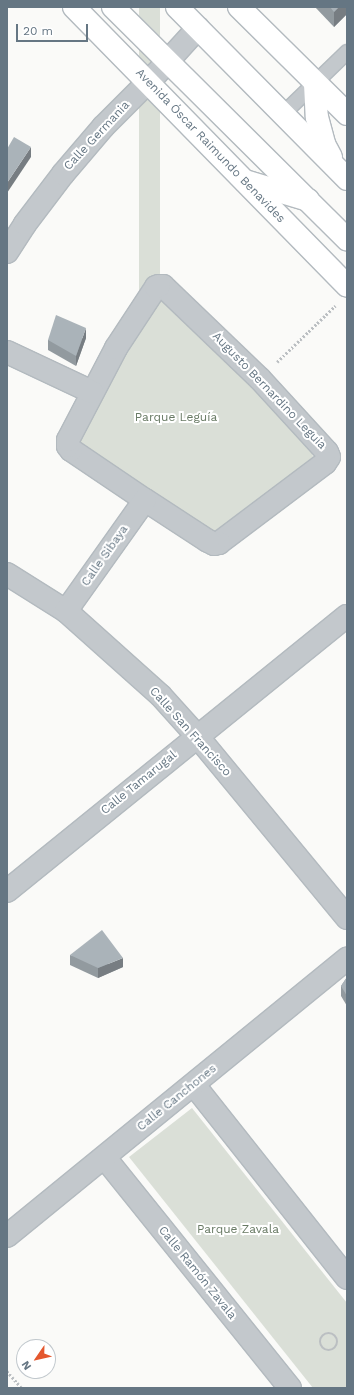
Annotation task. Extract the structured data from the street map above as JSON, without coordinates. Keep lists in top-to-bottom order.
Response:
{
  "streets": {
    "main road": ["Avenida Óscar Raimundo Benavides"],
    "street": [
      "Calle Germania",
      "Augusto Bernardino Leguia",
      "Calle Sibaya",
      "Calle San Francisco",
      "Calle Tamarugal",
      "Calle Canchones",
      "Calle Ramón Zavala"
    ]
  },
  "crossings": [
    ["Calle Germania", "Avenida Óscar Raimundo Benavides"],
    ["Augusto Bernardino Leguia", "Calle Sibaya"],
    ["Calle Sibaya", "Calle San Francisco"],
    ["Calle San Francisco", "Calle Tamarugal"],
    ["Calle Canchones", "Calle Ramón Zavala"]
  ],
  "parks": ["Parque Leguía", "Parque Zavala"],
  "scale_bar": "20 m",
  "north": "bottom left"
}
